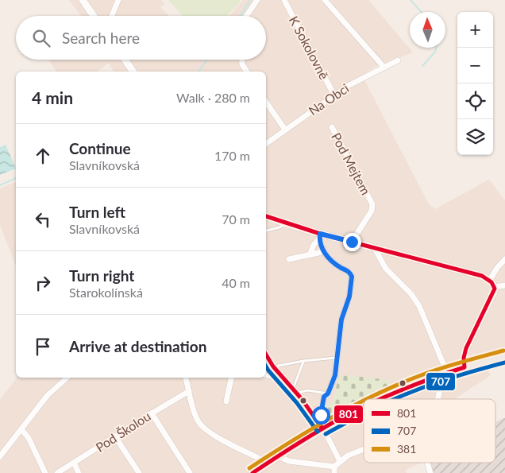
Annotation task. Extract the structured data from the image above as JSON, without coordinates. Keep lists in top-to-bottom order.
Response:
{
  "streets": {
    "street": [
      "K Sokolovně",
      "Na Obci",
      "Pod Mejtem",
      "Pod Školou"
    ]
  },
  "crossings": [
    ["K Sokolovně", "Na Obci"]
  ],
  "lines": ["transit line 801", "transit line 381", "transit line 707"],
  "legend": ["801", "707", "381"],
  "north": "top",
  "page": {
    "map_buttons": ["+", "−"],
    "search": "Search here",
    "heading": ["4 min", "Walk · 280 m"],
    "list": [
      ["Continue", "Slavníkovská", "170 m"],
      ["Turn left", "Slavníkovská", "70 m"],
      ["Turn right", "Starokolínská", "40 m"],
      "Arrive at destination"
    ]
  }
}
